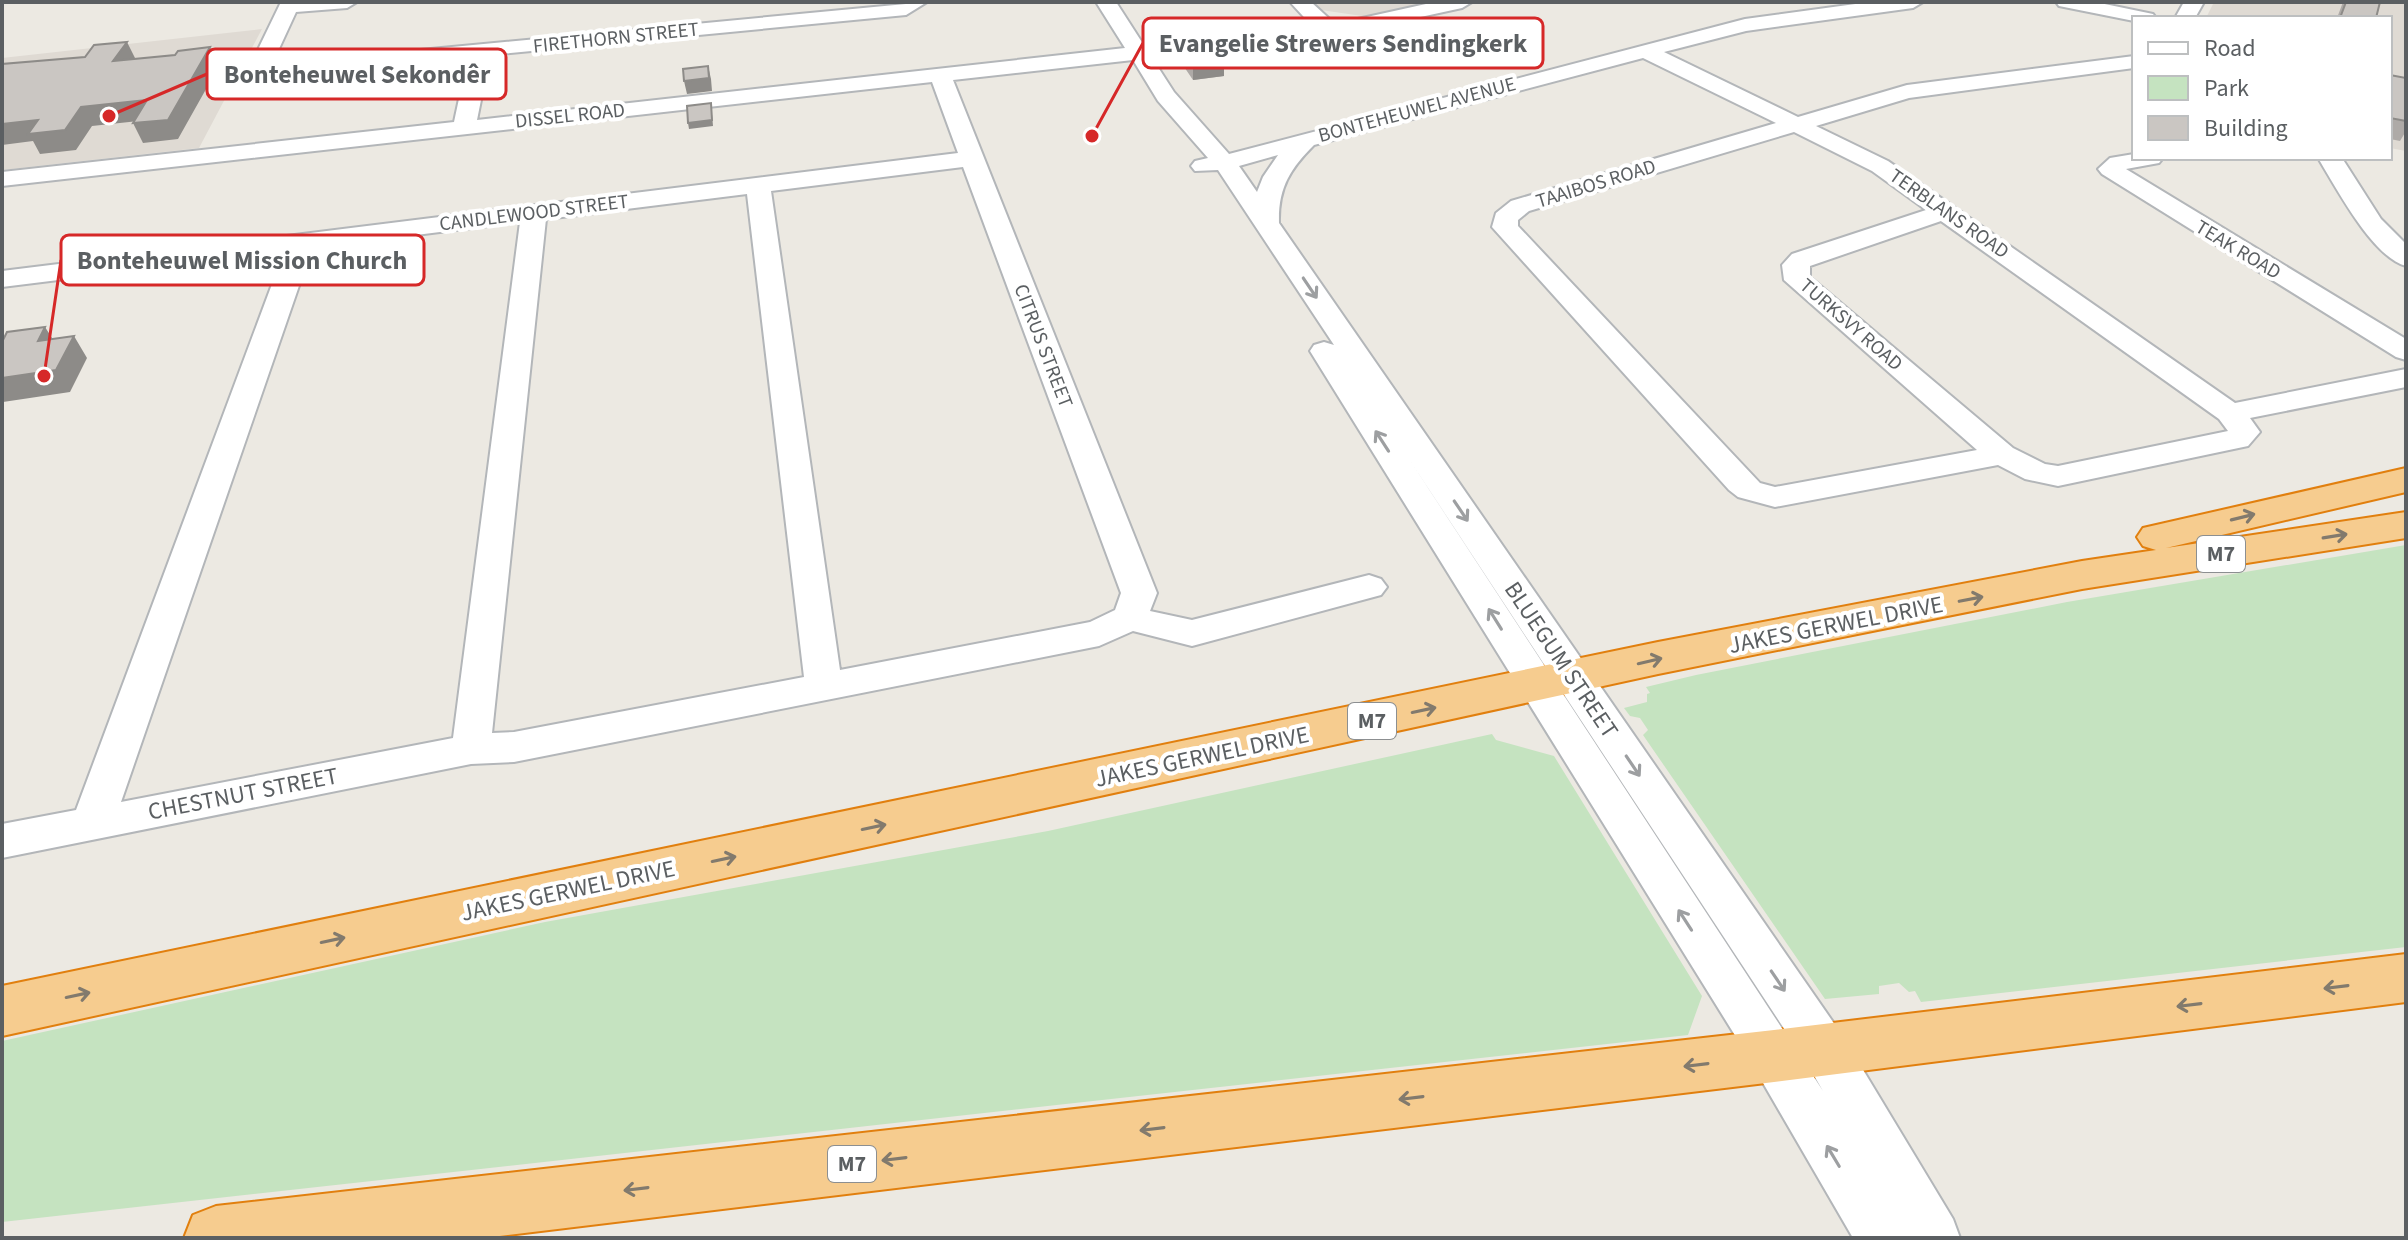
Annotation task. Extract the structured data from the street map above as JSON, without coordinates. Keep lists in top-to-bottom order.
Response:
{
  "streets": {
    "highway": ["M7", "JAKES GERWEL DRIVE"],
    "street": [
      "FIRETHORN STREET",
      "BONTEHEUWEL AVENUE",
      "DISSEL ROAD",
      "TAAIBOS ROAD",
      "CANDLEWOOD STREET",
      "TERBLANS ROAD",
      "TEAK ROAD",
      "TURKSVY ROAD",
      "CITRUS STREET",
      "BLUEGUM STREET",
      "CHESTNUT STREET"
    ]
  },
  "crossings": [
    ["BONTEHEUWEL AVENUE", "TERBLANS ROAD"],
    ["BONTEHEUWEL AVENUE", "BLUEGUM STREET"],
    ["DISSEL ROAD", "CITRUS STREET"],
    ["DISSEL ROAD", "BLUEGUM STREET"],
    ["TAAIBOS ROAD", "TERBLANS ROAD"],
    ["TAAIBOS ROAD", "TURKSVY ROAD"],
    ["CANDLEWOOD STREET", "CITRUS STREET"],
    ["TERBLANS ROAD", "TURKSVY ROAD"],
    ["M7", "BLUEGUM STREET"],
    ["JAKES GERWEL DRIVE", "BLUEGUM STREET"]
  ],
  "places": ["Bonteheuwel Sekondêr", "Evangelie Strewers Sendingkerk", "Bonteheuwel Mission Church"],
  "legend": ["Road", "Park", "Building"]
}
